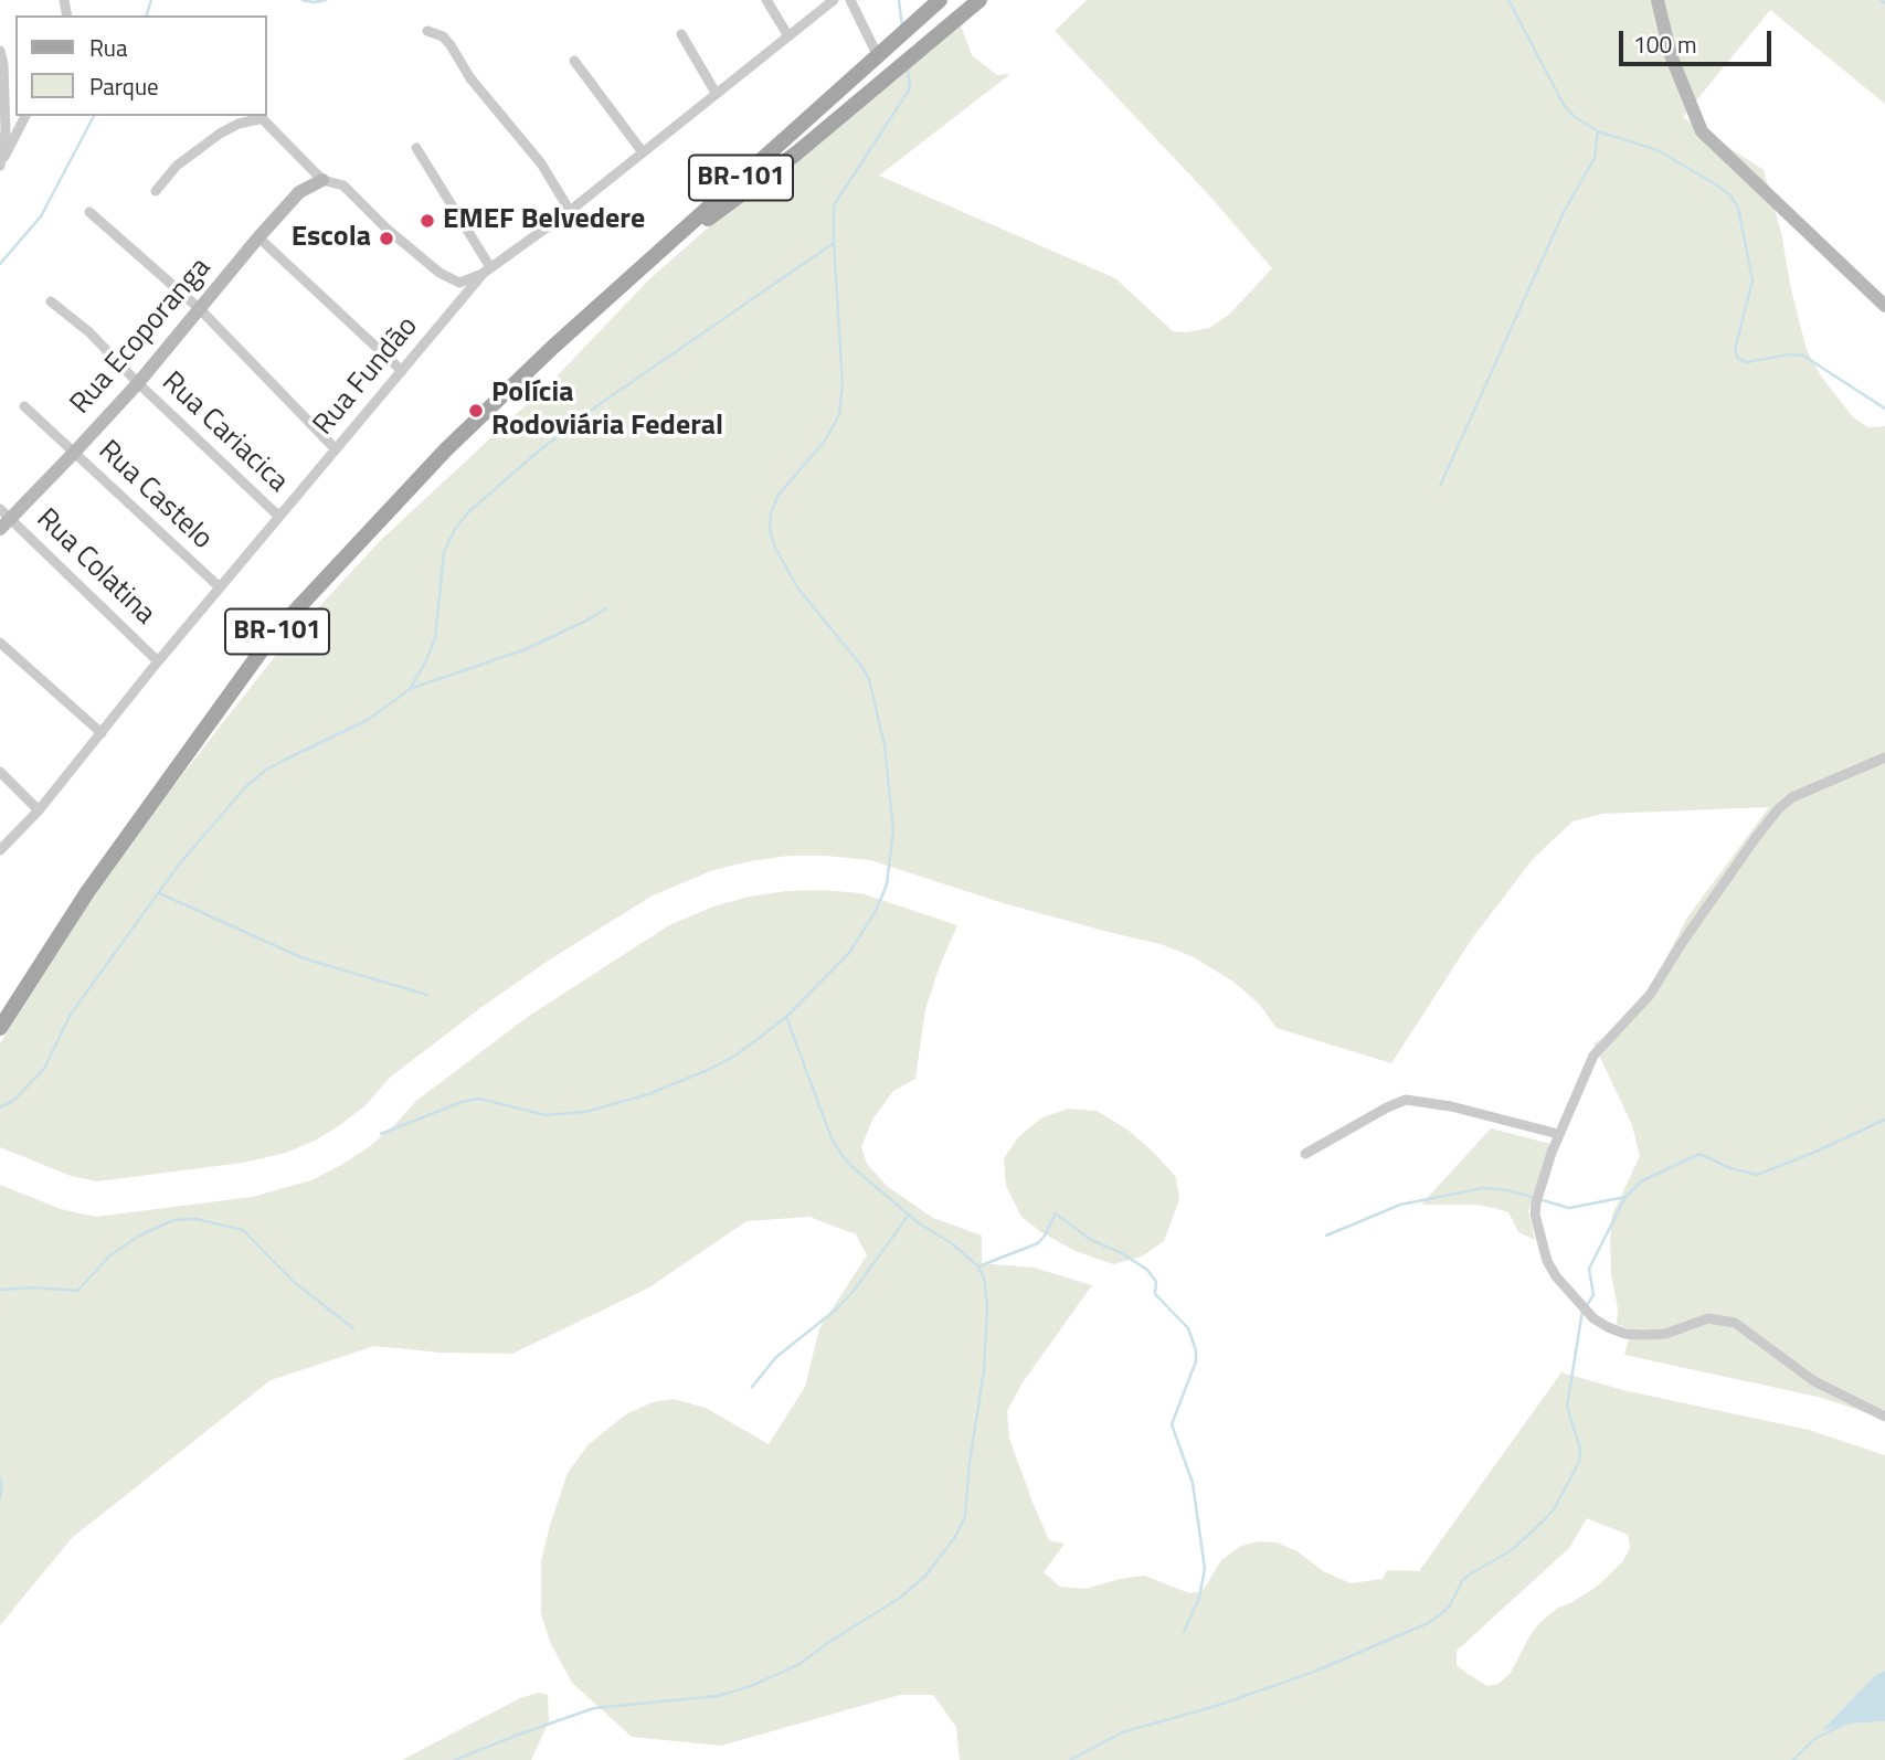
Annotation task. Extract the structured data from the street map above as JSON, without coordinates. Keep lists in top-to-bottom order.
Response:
{
  "streets": {
    "main road": ["BR-101"],
    "street": [
      "Rua Ecoporanga",
      "Rua Fundão",
      "Rua Cariacica",
      "Rua Castelo",
      "Rua Colatina"
    ]
  },
  "crossings": [
    ["Rua Ecoporanga", "Rua Cariacica"],
    ["Rua Ecoporanga", "Rua Castelo"],
    ["Rua Ecoporanga", "Rua Colatina"],
    ["Rua Fundão", "Rua Cariacica"],
    ["Rua Fundão", "Rua Castelo"],
    ["Rua Fundão", "Rua Colatina"]
  ],
  "places": ["EMEF Belvedere", "Escola", "Polícia Rodoviária Federal"],
  "legend": ["Rua", "Parque"],
  "scale_bar": "100 m"
}
